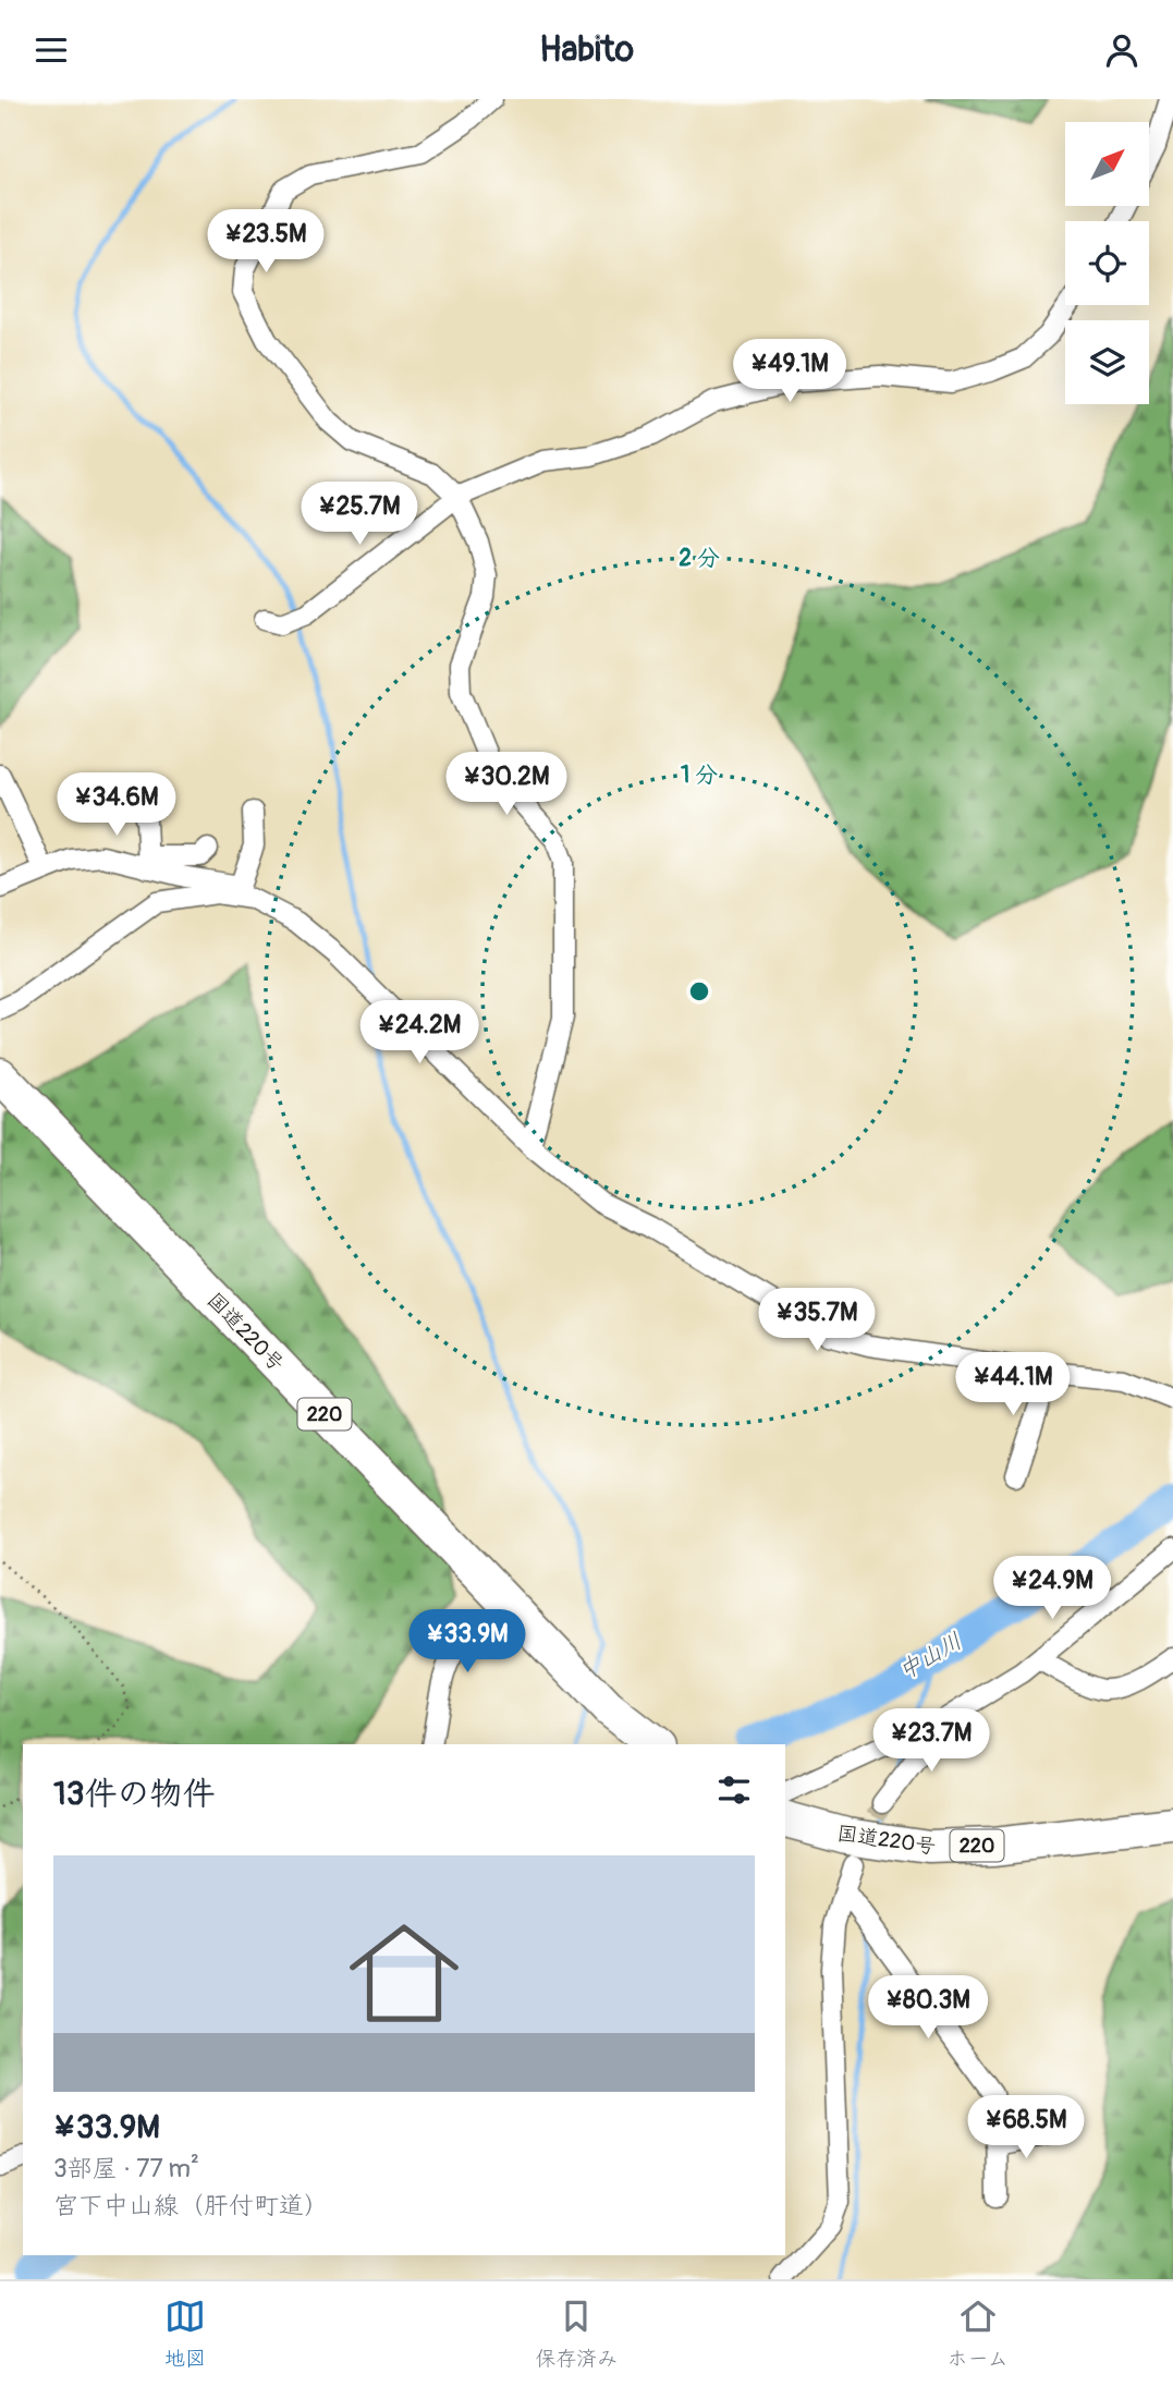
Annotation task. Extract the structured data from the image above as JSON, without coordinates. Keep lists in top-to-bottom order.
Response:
{
  "streets": {
    "highway": ["国道220号", "220"]
  },
  "water": ["中山川"],
  "north": "top right",
  "page": {
    "header": "Habito",
    "price": [
      "¥23.5M",
      "¥49.1M",
      "¥25.7M",
      "¥30.2M",
      "¥34.6M",
      "¥24.2M",
      "¥35.7M",
      "¥44.1M",
      "¥24.9M",
      "¥33.9M",
      "¥23.7M",
      "¥80.3M",
      "¥68.5M"
    ],
    "heading": "13件の物件",
    "list": [
      {
        "name": "¥33.9M",
        "note": "3部屋 · 77 m² · 宮下中山線（肝付町道）"
      }
    ],
    "tabs": ["地図", "保存済み", "ホーム"]
  },
  "rings": ["2 分", "1 分"]
}
